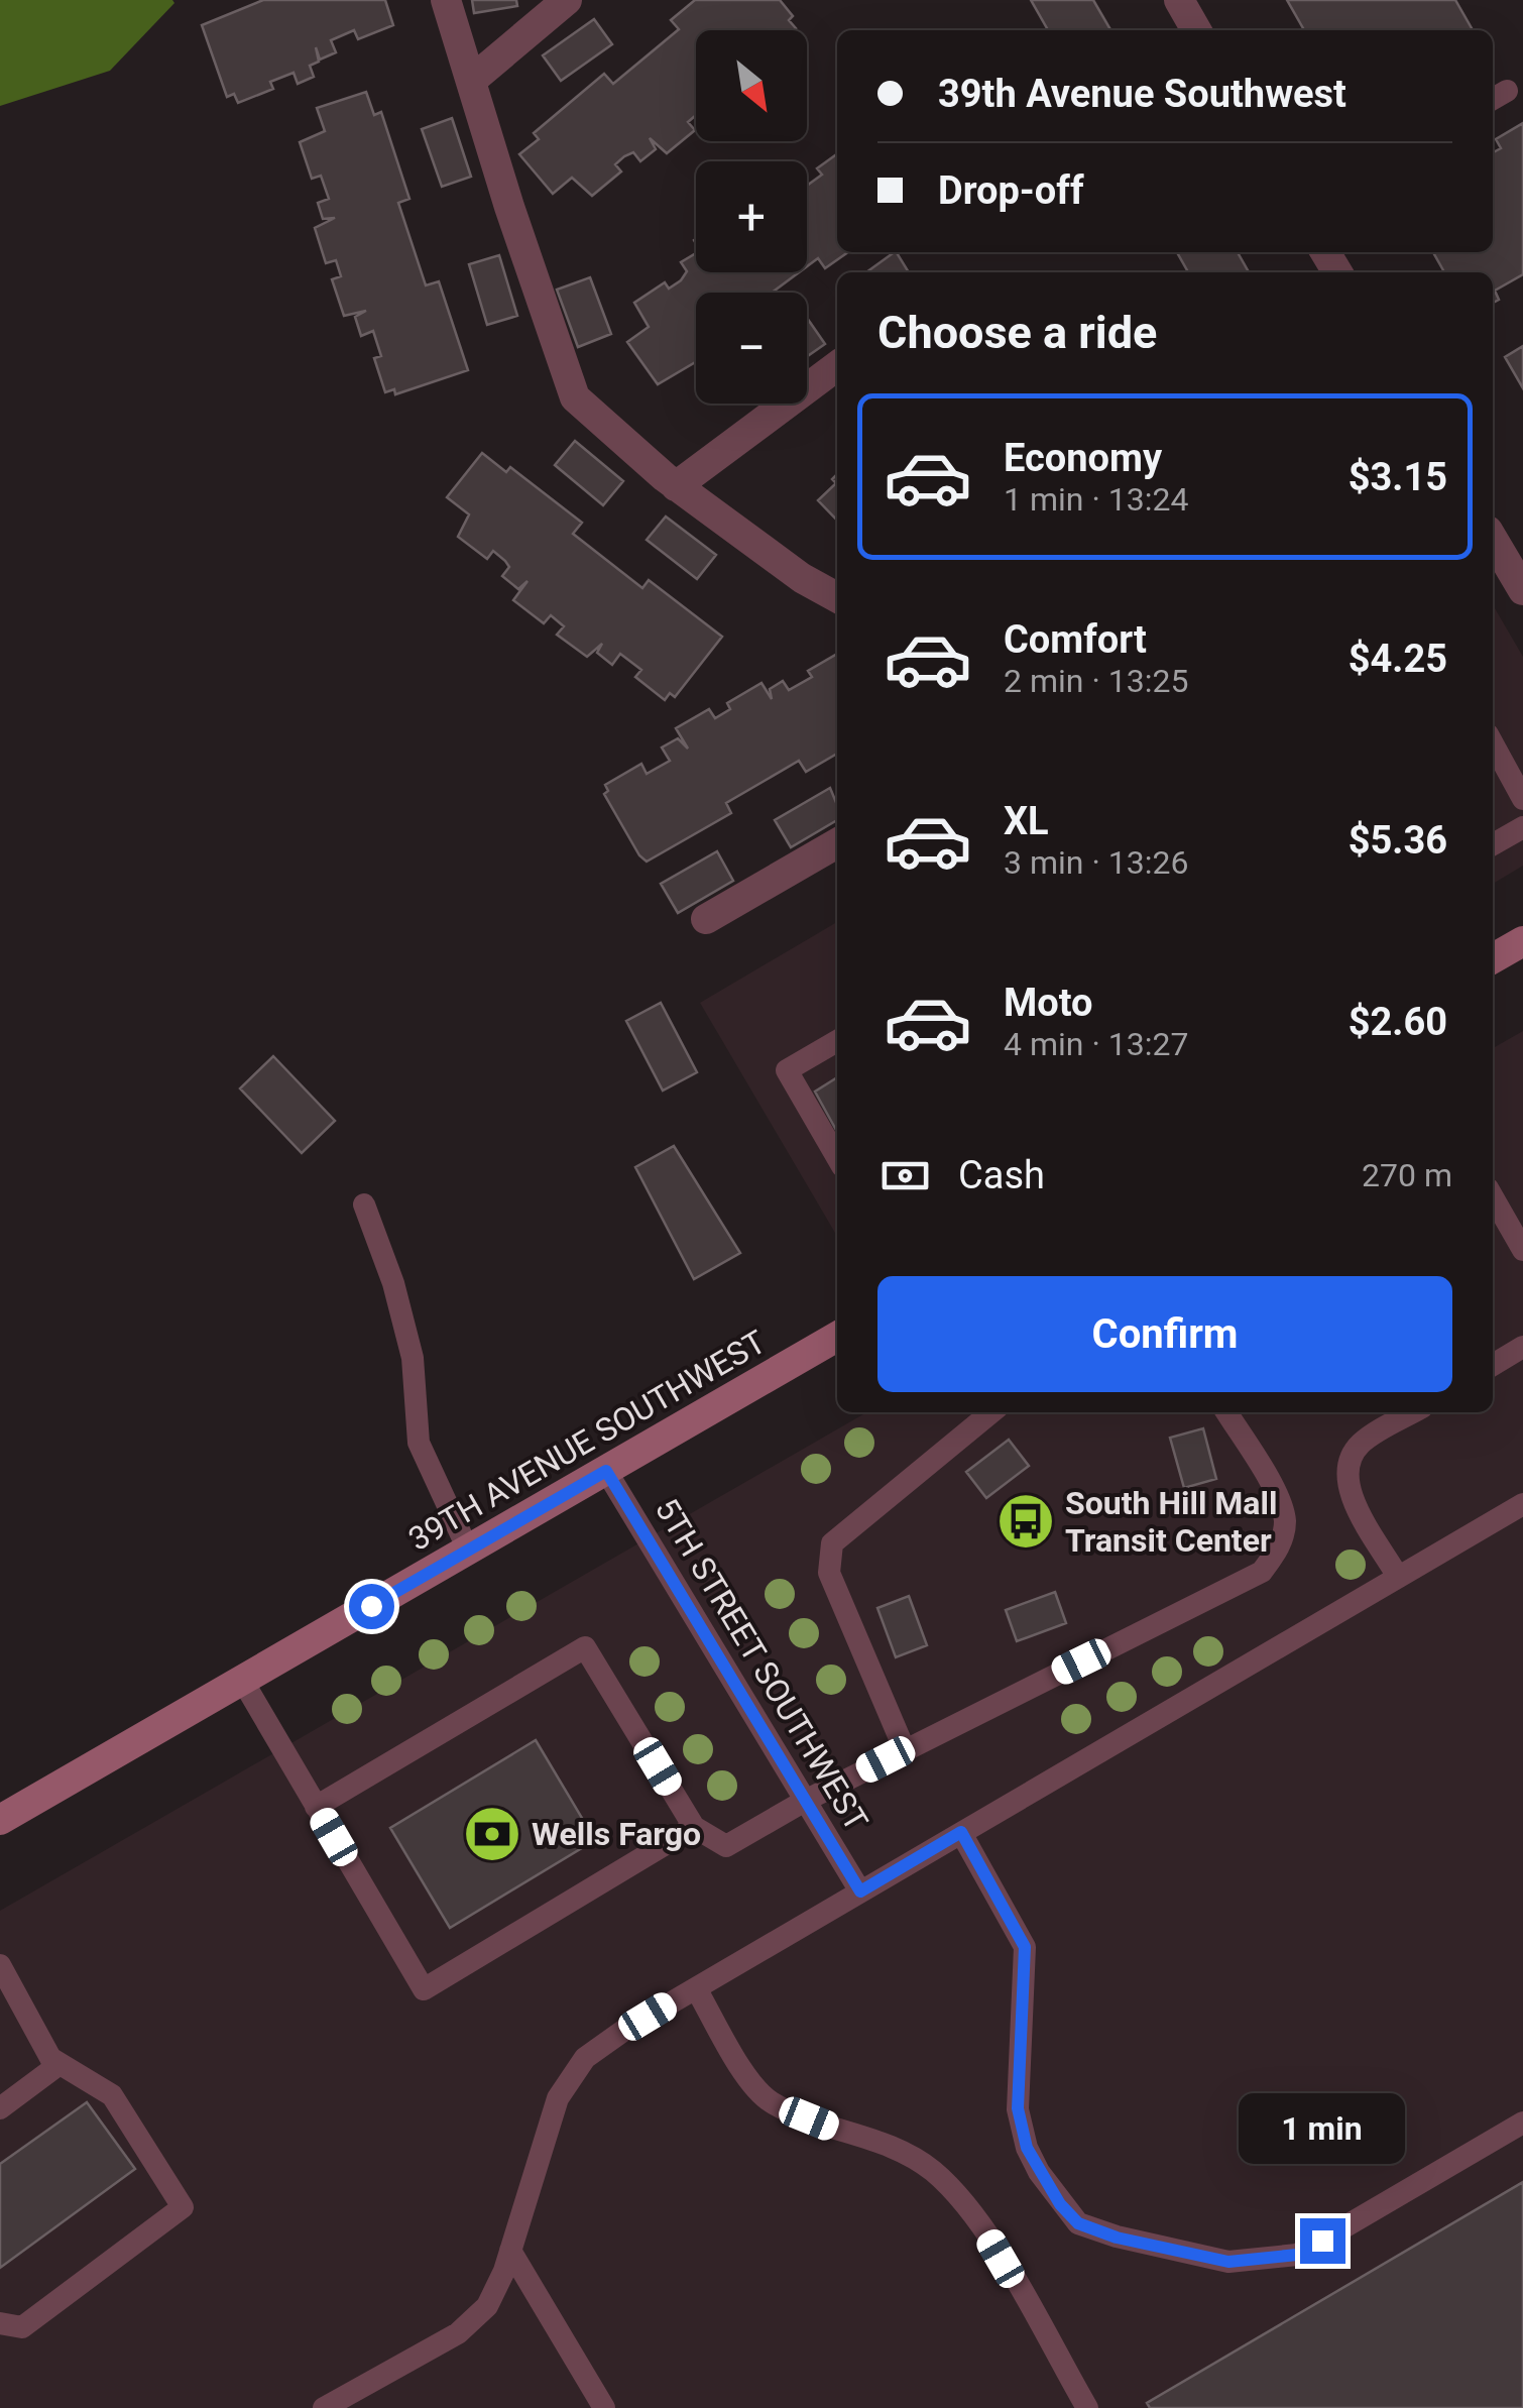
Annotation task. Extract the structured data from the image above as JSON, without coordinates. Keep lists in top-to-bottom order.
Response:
{
  "streets": {
    "main road": ["39TH AVENUE SOUTHWEST"],
    "lane": ["5TH STREET SOUTHWEST"]
  },
  "crossings": [
    ["39TH AVENUE SOUTHWEST", "5TH STREET SOUTHWEST"]
  ],
  "places": {
    "bus stop": ["South Hill Mall Transit Center"],
    "bank": ["Wells Fargo"]
  },
  "north": "bottom right",
  "page": {
    "map_buttons": ["+", "−"],
    "banner": ["39th Avenue Southwest", "Drop-off"],
    "heading": "Choose a ride",
    "list": [
      {
        "name": "Economy",
        "note": "1 min · 13:24",
        "value": "$3.15"
      },
      {
        "name": "Comfort",
        "note": "2 min · 13:25",
        "value": "$4.25"
      },
      {
        "name": "XL",
        "note": "3 min · 13:26",
        "value": "$5.36"
      },
      {
        "name": "Moto",
        "note": "4 min · 13:27",
        "value": "$2.60"
      }
    ],
    "pay": ["Cash", "270 m"],
    "buttons": "Confirm",
    "bubble": "1 min"
  }
}
